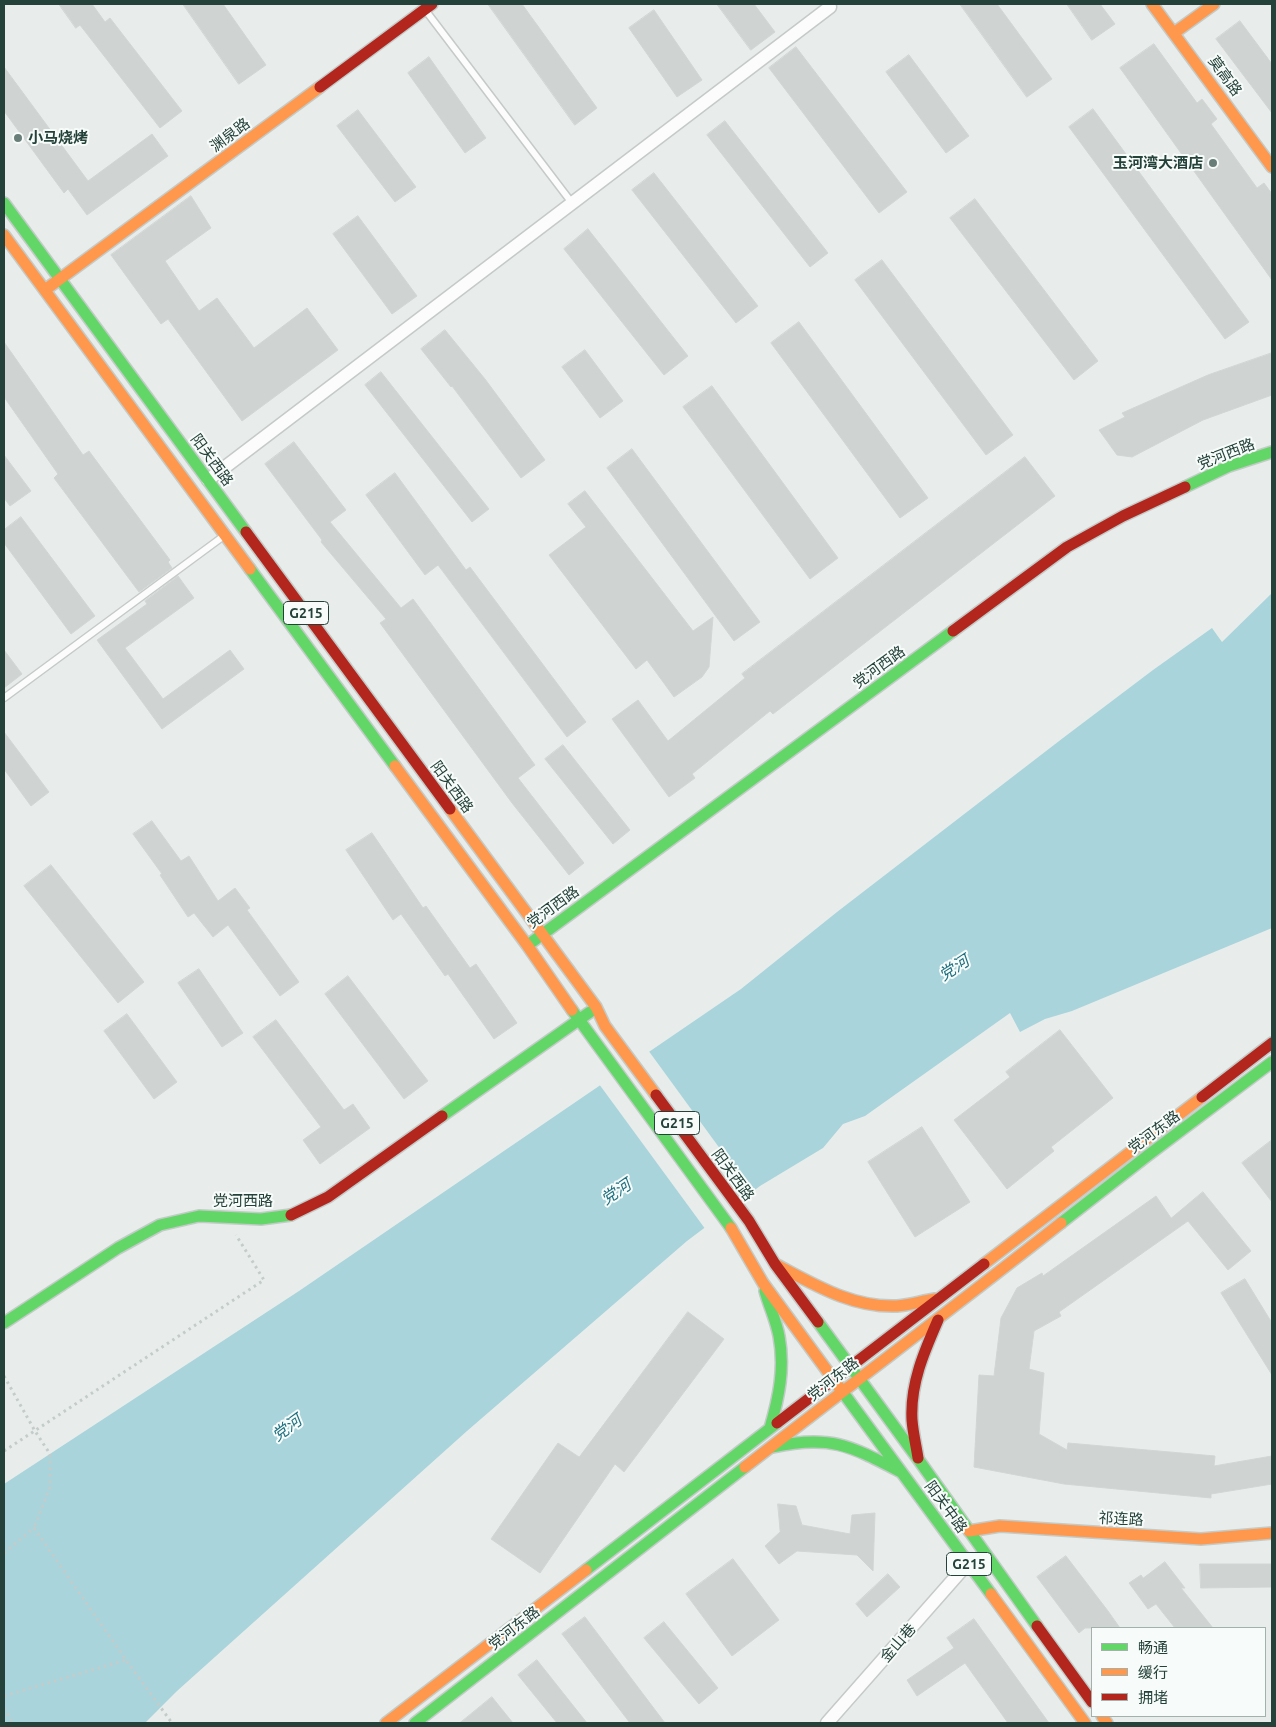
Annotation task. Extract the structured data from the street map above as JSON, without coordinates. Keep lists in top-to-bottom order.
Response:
{
  "streets": {
    "main road": [
      "莫高路",
      "渊泉路",
      "党河西路",
      "阳关西路",
      "G215",
      "党河东路",
      "阳关中路",
      "祁连路"
    ],
    "street": ["金山巷"]
  },
  "crossings": [
    ["渊泉路", "阳关西路"],
    ["渊泉路", "G215"],
    ["党河西路", "阳关西路"],
    ["党河西路", "G215"],
    ["阳关西路", "党河东路"],
    ["阳关西路", "阳关中路"],
    ["G215", "党河东路"],
    ["G215", "阳关中路"],
    ["党河东路", "阳关中路"],
    ["阳关中路", "祁连路"],
    ["阳关中路", "金山巷"]
  ],
  "water": ["党河"],
  "places": ["小马烧烤", "玉河湾大酒店"],
  "legend": ["畅通", "缓行", "拥堵"]
}
